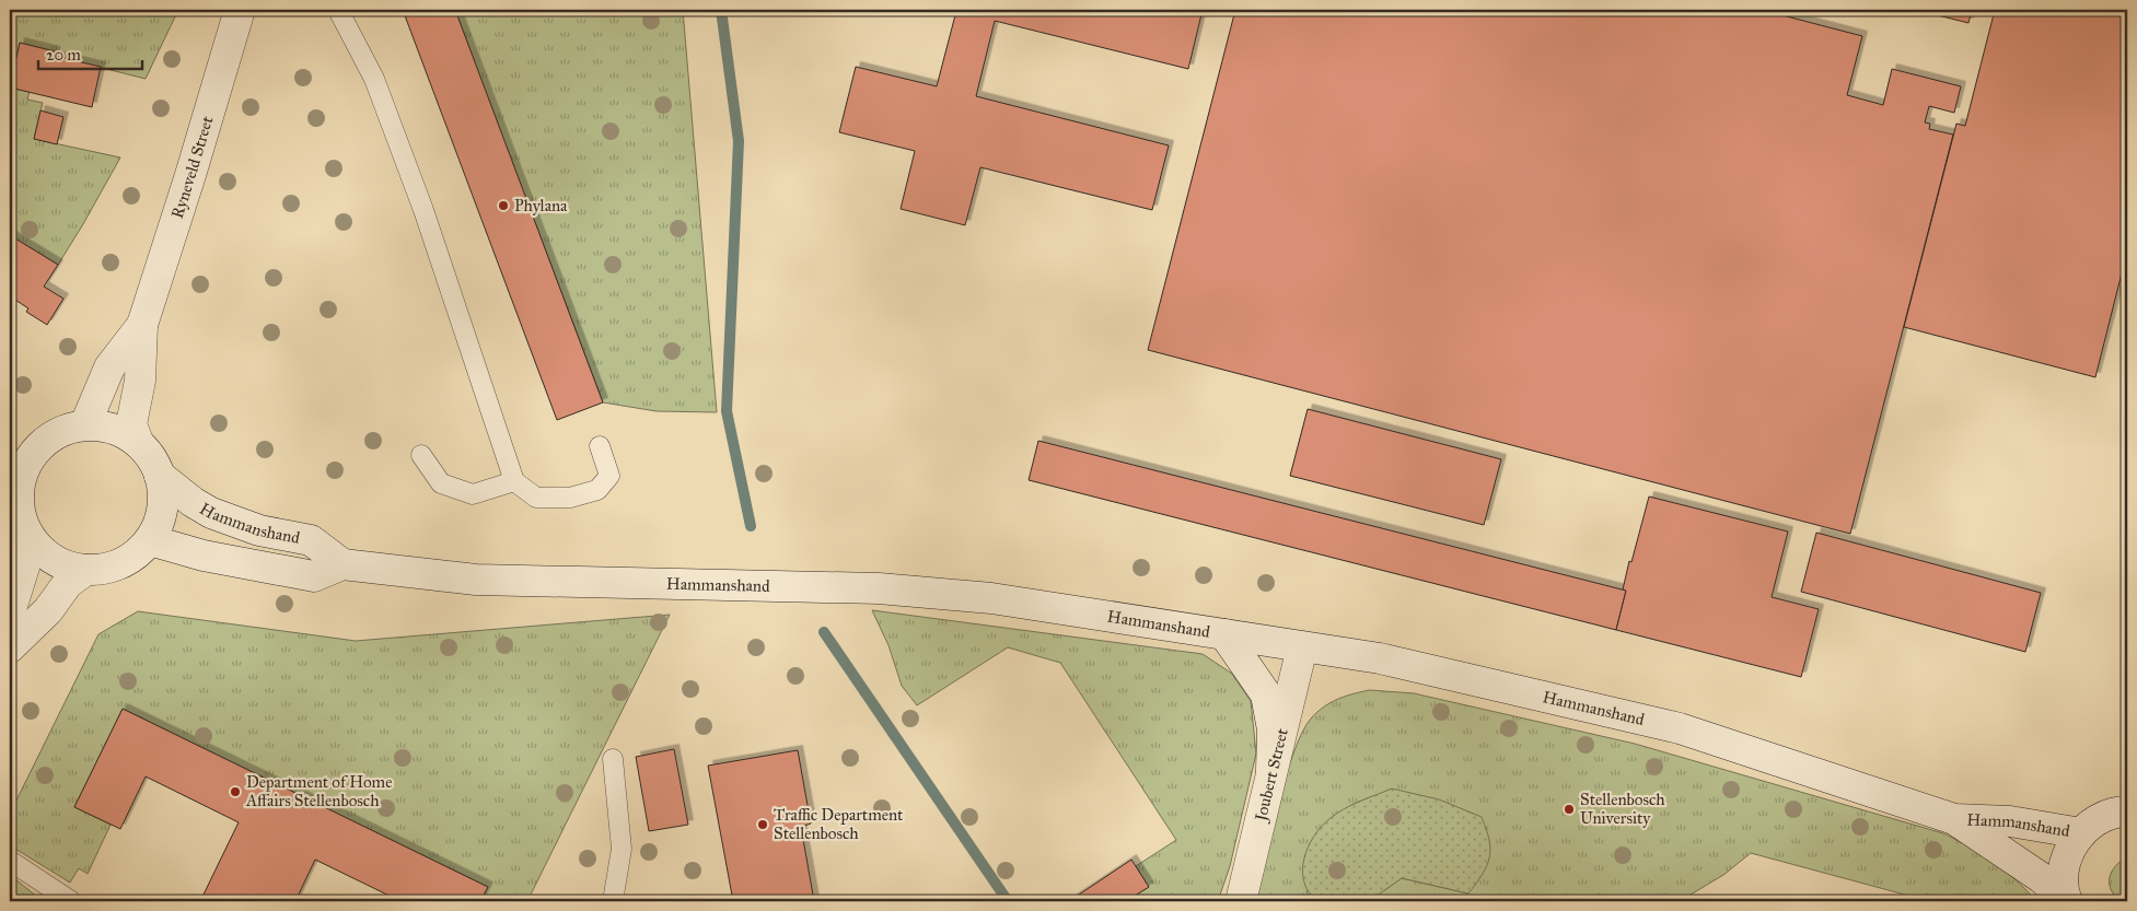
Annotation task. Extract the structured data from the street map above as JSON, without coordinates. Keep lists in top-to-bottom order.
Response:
{
  "streets": {
    "street": ["Ryneveld Street", "Hammanshand", "Joubert Street"]
  },
  "crossings": [
    ["Ryneveld Street", "Hammanshand"],
    ["Hammanshand", "Joubert Street"]
  ],
  "places": [
    "Phylana",
    "Department of Home Affairs Stellenbosch",
    "Stellenbosch University",
    "Traffic Department Stellenbosch"
  ],
  "scale_bar": "20 m"
}
